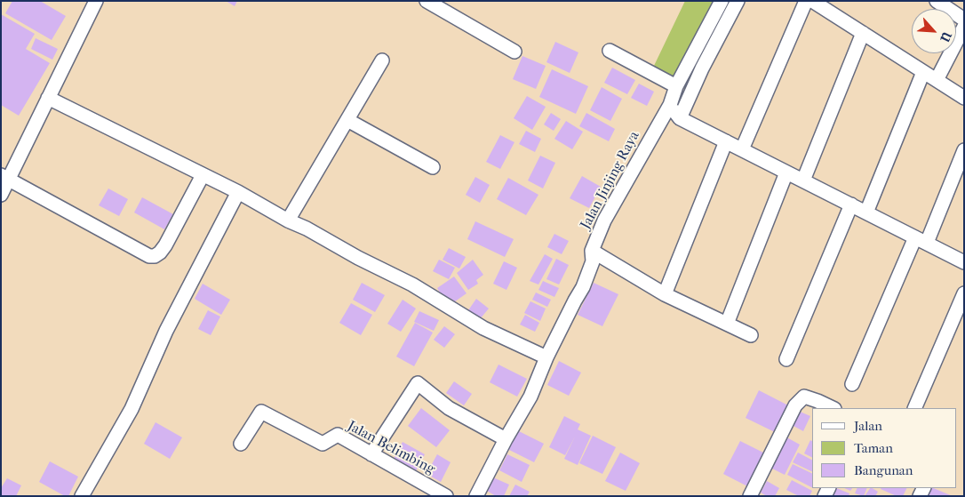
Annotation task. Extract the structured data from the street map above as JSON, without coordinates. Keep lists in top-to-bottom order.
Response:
{
  "streets": {
    "street": ["Jalan Jinjing Raya", "Jalan Belimbing"]
  },
  "legend": ["Jalan", "Taman", "Bangunan"],
  "north": "bottom right"
}
